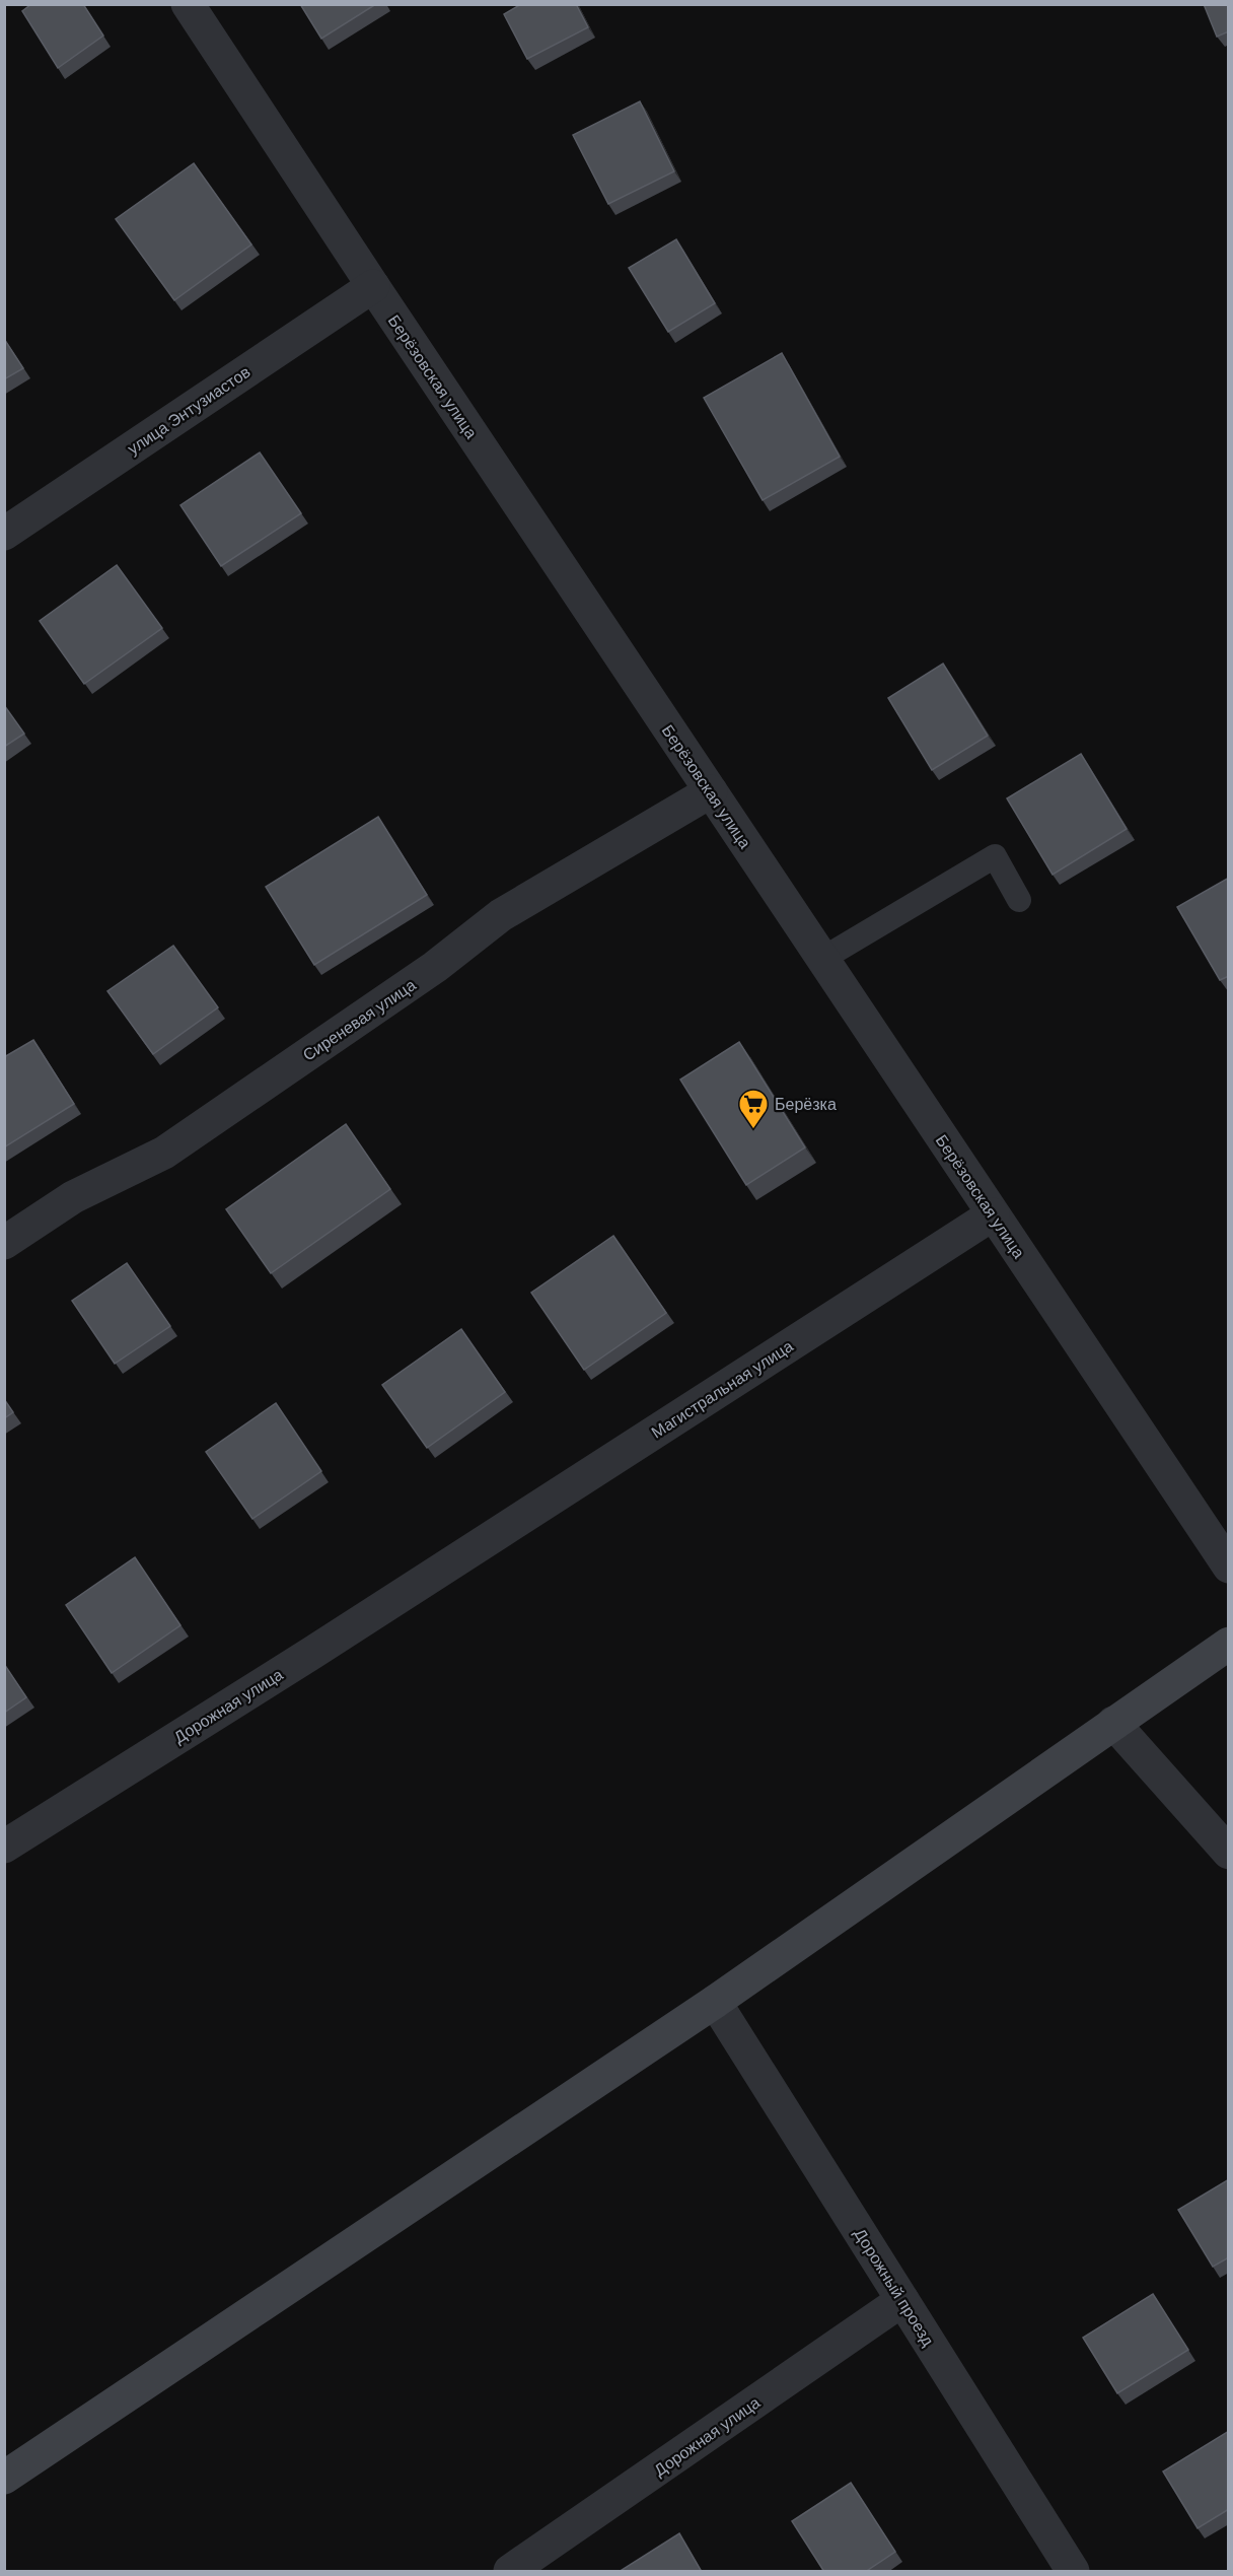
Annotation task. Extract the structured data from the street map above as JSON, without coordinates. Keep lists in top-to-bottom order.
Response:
{
  "streets": {
    "street": [
      "Берёзовская улица",
      "улица Энтузиастов",
      "Сиреневая улица",
      "Магистральная улица",
      "Дорожная улица",
      "Дорожный проезд"
    ]
  },
  "crossings": [
    ["Берёзовская улица", "улица Энтузиастов"],
    ["Берёзовская улица", "Сиреневая улица"],
    ["Берёзовская улица", "Магистральная улица"],
    ["Магистральная улица", "Дорожная улица"],
    ["Дорожная улица", "Дорожный проезд"]
  ],
  "places": {
    "supermarket": ["Берёзка"]
  }
}
